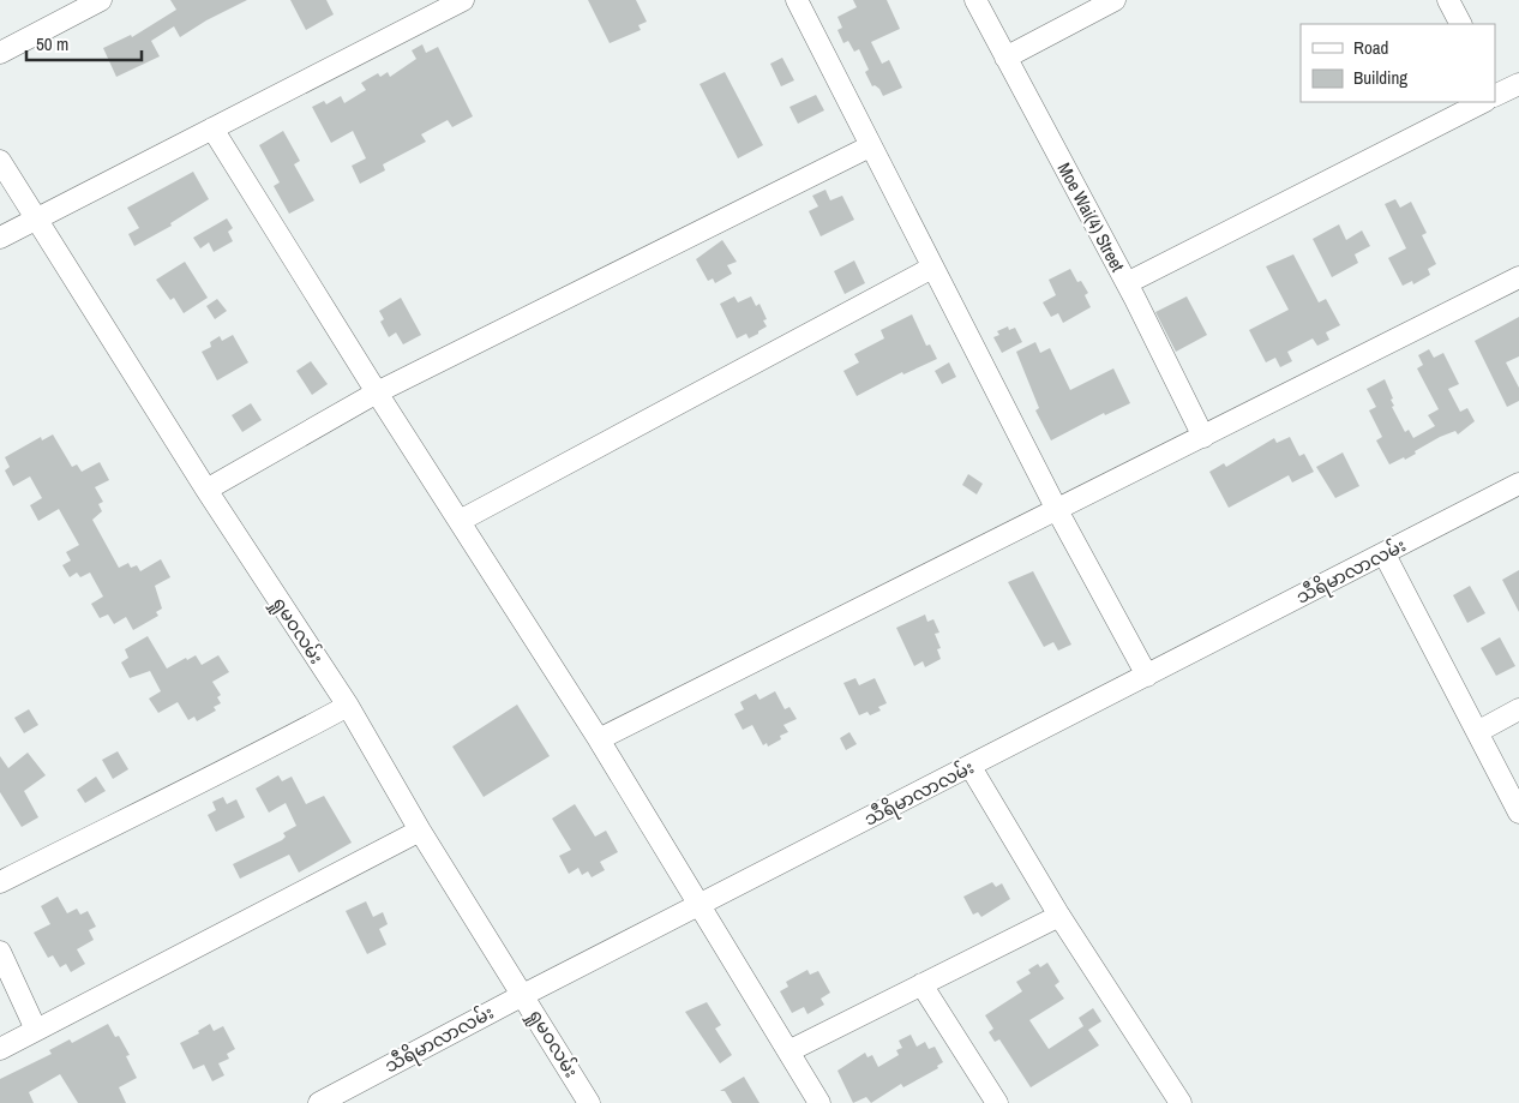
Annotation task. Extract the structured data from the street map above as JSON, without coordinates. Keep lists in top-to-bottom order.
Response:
{
  "streets": {
    "street": ["Moe Wai(4) Street", "သီရိမာလာလမ်း", "ရှုမဝလမ်း"]
  },
  "crossings": [
    ["သီရိမာလာလမ်း", "ရှုမဝလမ်း"]
  ],
  "legend": ["Road", "Building"],
  "scale_bar": "50 m"
}
